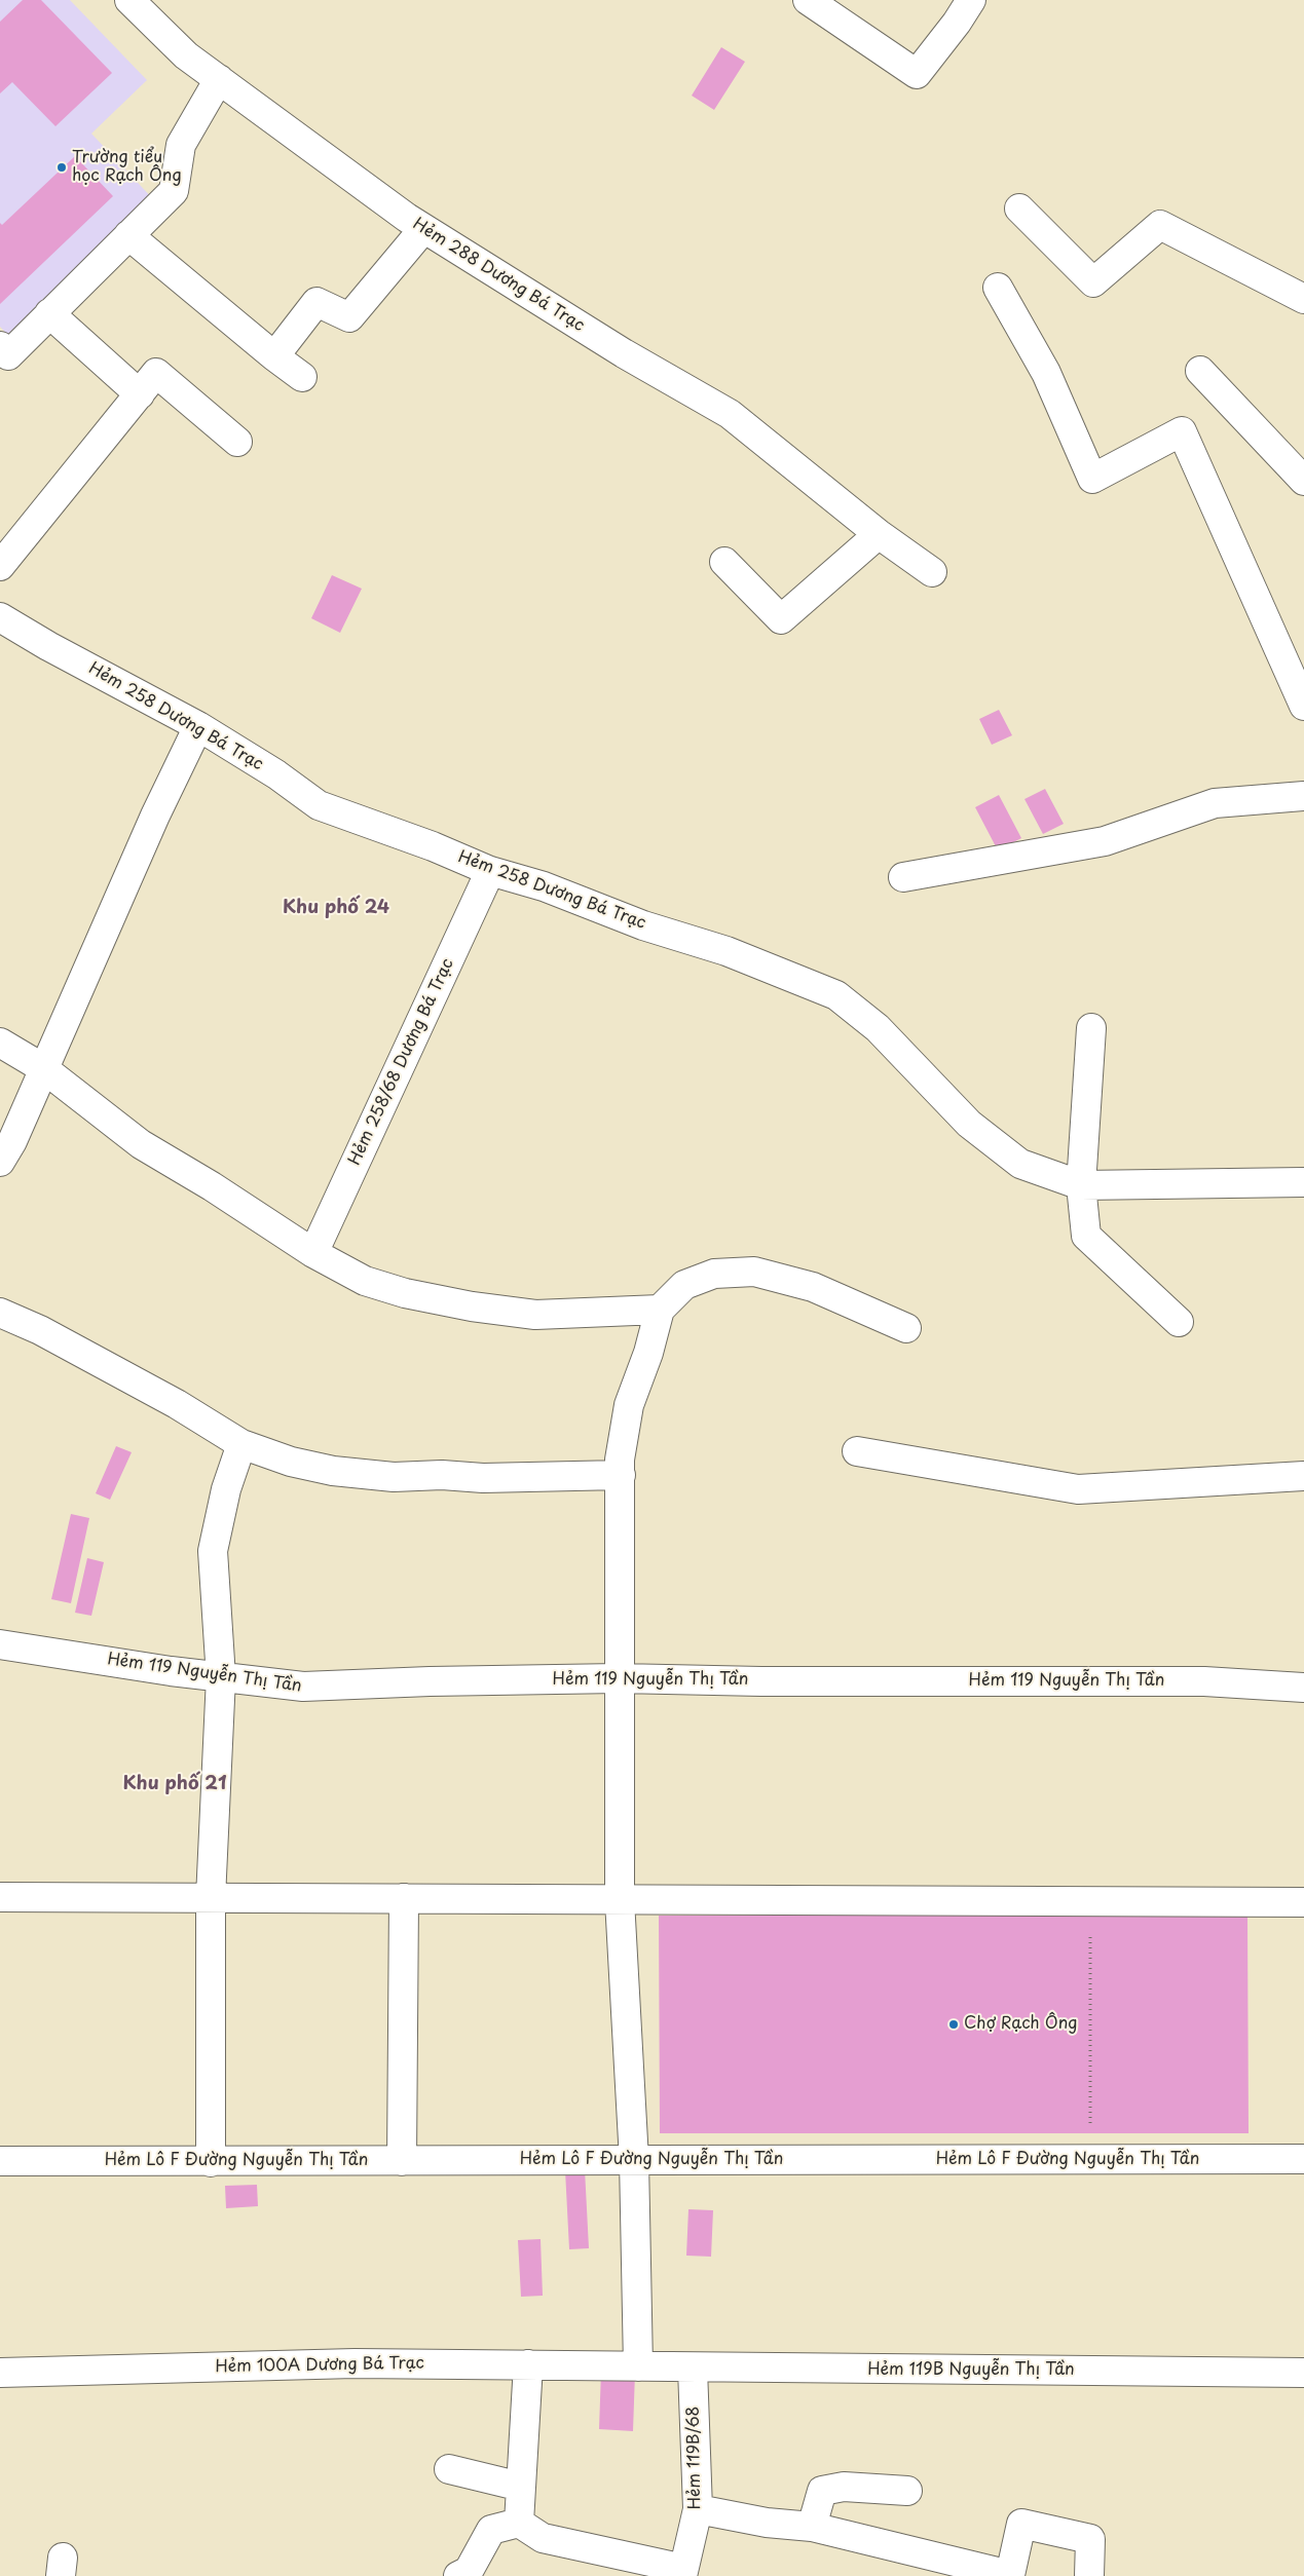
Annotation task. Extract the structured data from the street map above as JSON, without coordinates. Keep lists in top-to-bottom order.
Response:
{
  "streets": {
    "street": [
      "Hẻm 288 Dương Bá Trạc",
      "Hẻm 258 Dương Bá Trạc",
      "Hẻm 258/68 Dương Bá Trạc",
      "Hẻm 119 Nguyễn Thị Tần",
      "Hẻm Lô F Đường Nguyễn Thị Tần",
      "Hẻm 100A Dương Bá Trạc",
      "Hẻm 119B Nguyễn Thị Tần",
      "Hẻm 119B/68"
    ]
  },
  "crossings": [
    ["Hẻm 258 Dương Bá Trạc", "Hẻm 258/68 Dương Bá Trạc"],
    ["Hẻm 100A Dương Bá Trạc", "Hẻm 119B Nguyễn Thị Tần"],
    ["Hẻm 119B Nguyễn Thị Tần", "Hẻm 119B/68"]
  ],
  "districts": ["Khu phố 24", "Khu phố 21"],
  "places": ["Trường tiểu học Rạch Ông", "Chợ Rạch Ông"]
}
